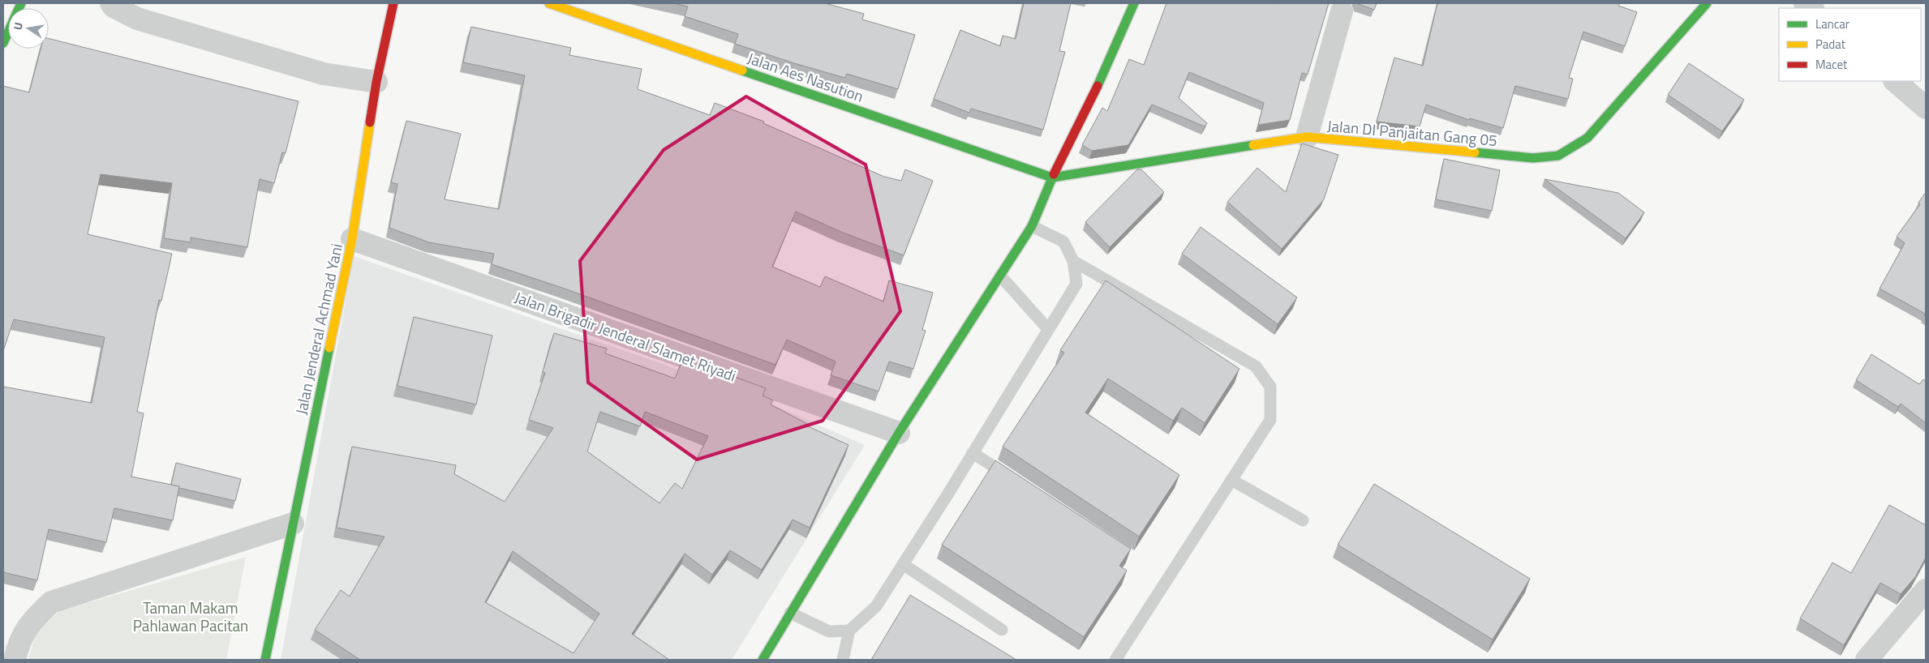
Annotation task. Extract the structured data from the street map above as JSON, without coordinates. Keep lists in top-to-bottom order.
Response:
{
  "streets": {
    "street": [
      "Jalan Aes Nasution",
      "Jalan DI Panjaitan Gang 05",
      "Jalan Jenderal Achmad Yani",
      "Jalan Brigadir Jenderal Slamet Riyadi"
    ]
  },
  "crossings": [
    ["Jalan Aes Nasution", "Jalan DI Panjaitan Gang 05"],
    ["Jalan Jenderal Achmad Yani", "Jalan Brigadir Jenderal Slamet Riyadi"]
  ],
  "parks": ["Taman Makam Pahlawan Pacitan"],
  "legend": ["Lancar", "Padat", "Macet"],
  "north": "left"
}
